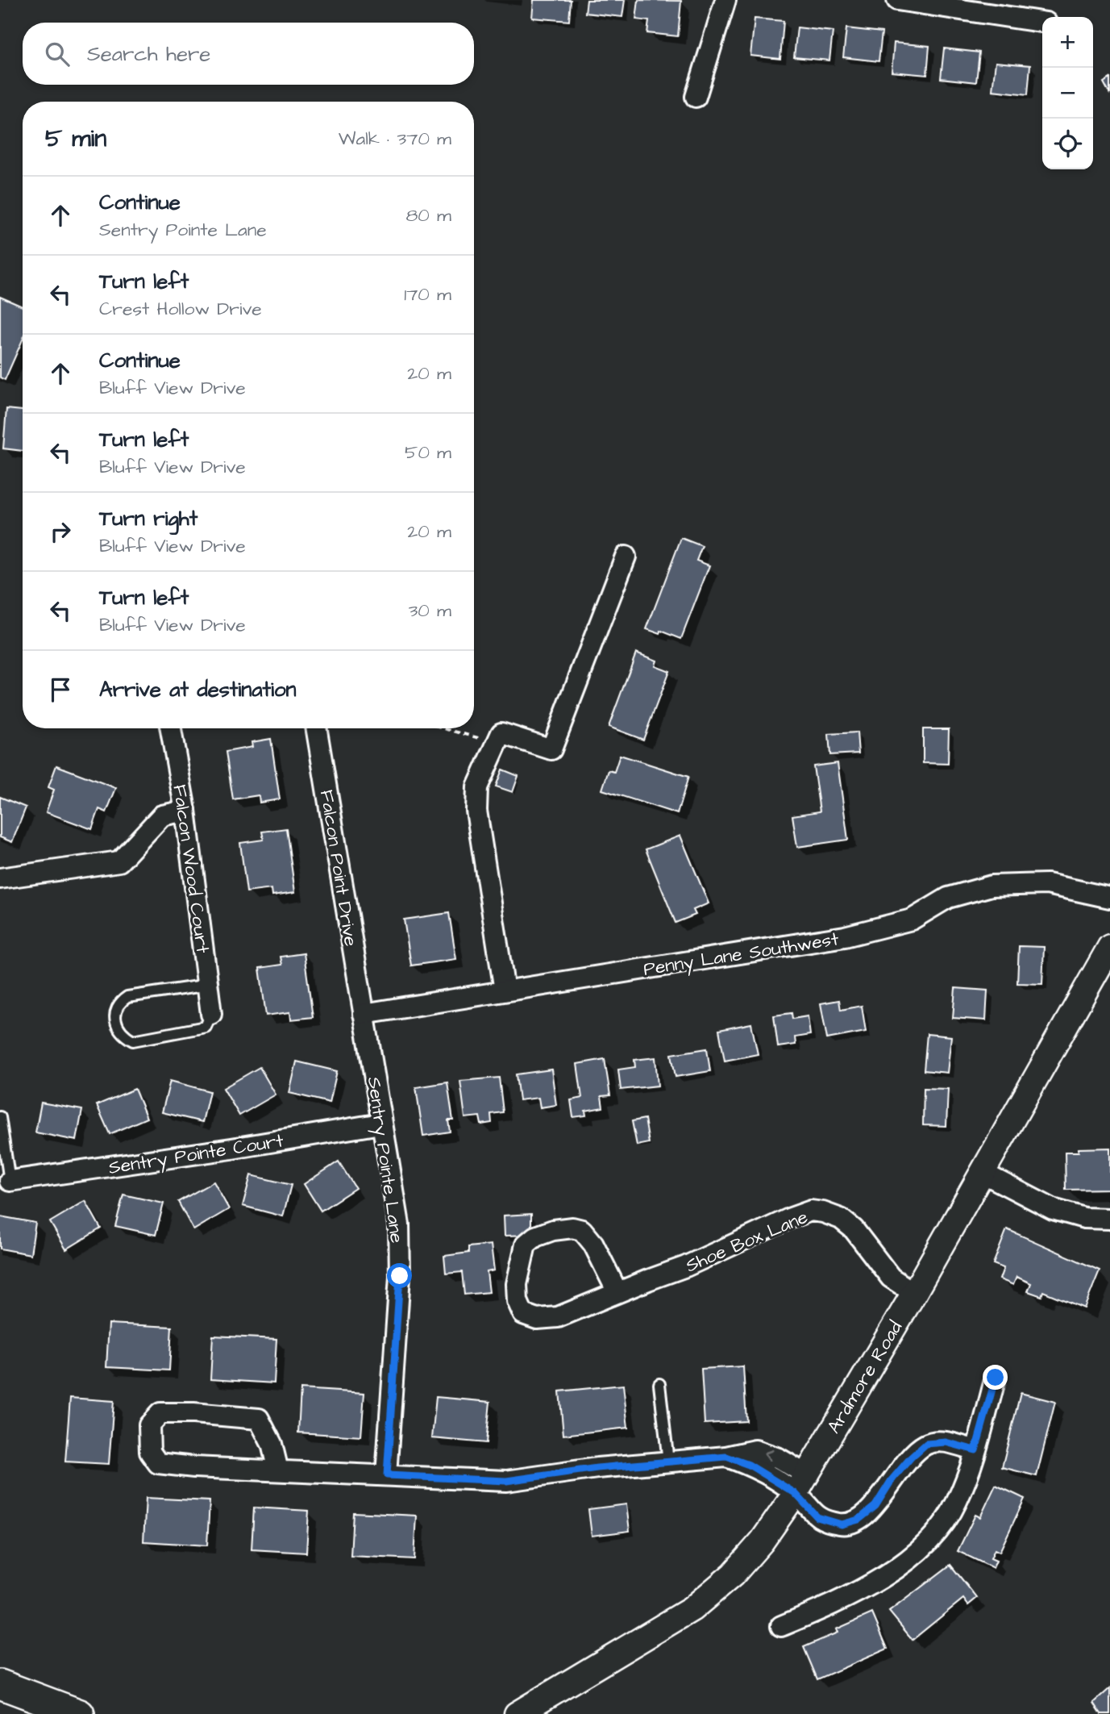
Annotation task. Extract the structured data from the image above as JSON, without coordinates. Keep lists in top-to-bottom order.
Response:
{
  "streets": {
    "street": [
      "Falcon Point Drive",
      "Falcon Wood Court",
      "Penny Lane Southwest",
      "Sentry Pointe Court",
      "Sentry Pointe Lane",
      "Shoe Box Lane",
      "Ardmore Road"
    ]
  },
  "crossings": [
    ["Falcon Point Drive", "Penny Lane Southwest"],
    ["Falcon Point Drive", "Sentry Pointe Lane"],
    ["Penny Lane Southwest", "Sentry Pointe Lane"],
    ["Sentry Pointe Court", "Sentry Pointe Lane"],
    ["Shoe Box Lane", "Ardmore Road"]
  ],
  "page": {
    "map_buttons": ["+", "−"],
    "search": "Search here",
    "heading": ["5 min", "Walk · 370 m"],
    "list": [
      ["Continue", "Sentry Pointe Lane", "80 m"],
      ["Turn left", "Crest Hollow Drive", "170 m"],
      ["Continue", "Bluff View Drive", "20 m"],
      ["Turn left", "Bluff View Drive", "50 m"],
      ["Turn right", "Bluff View Drive", "20 m"],
      ["Turn left", "Bluff View Drive", "30 m"],
      "Arrive at destination"
    ]
  }
}
